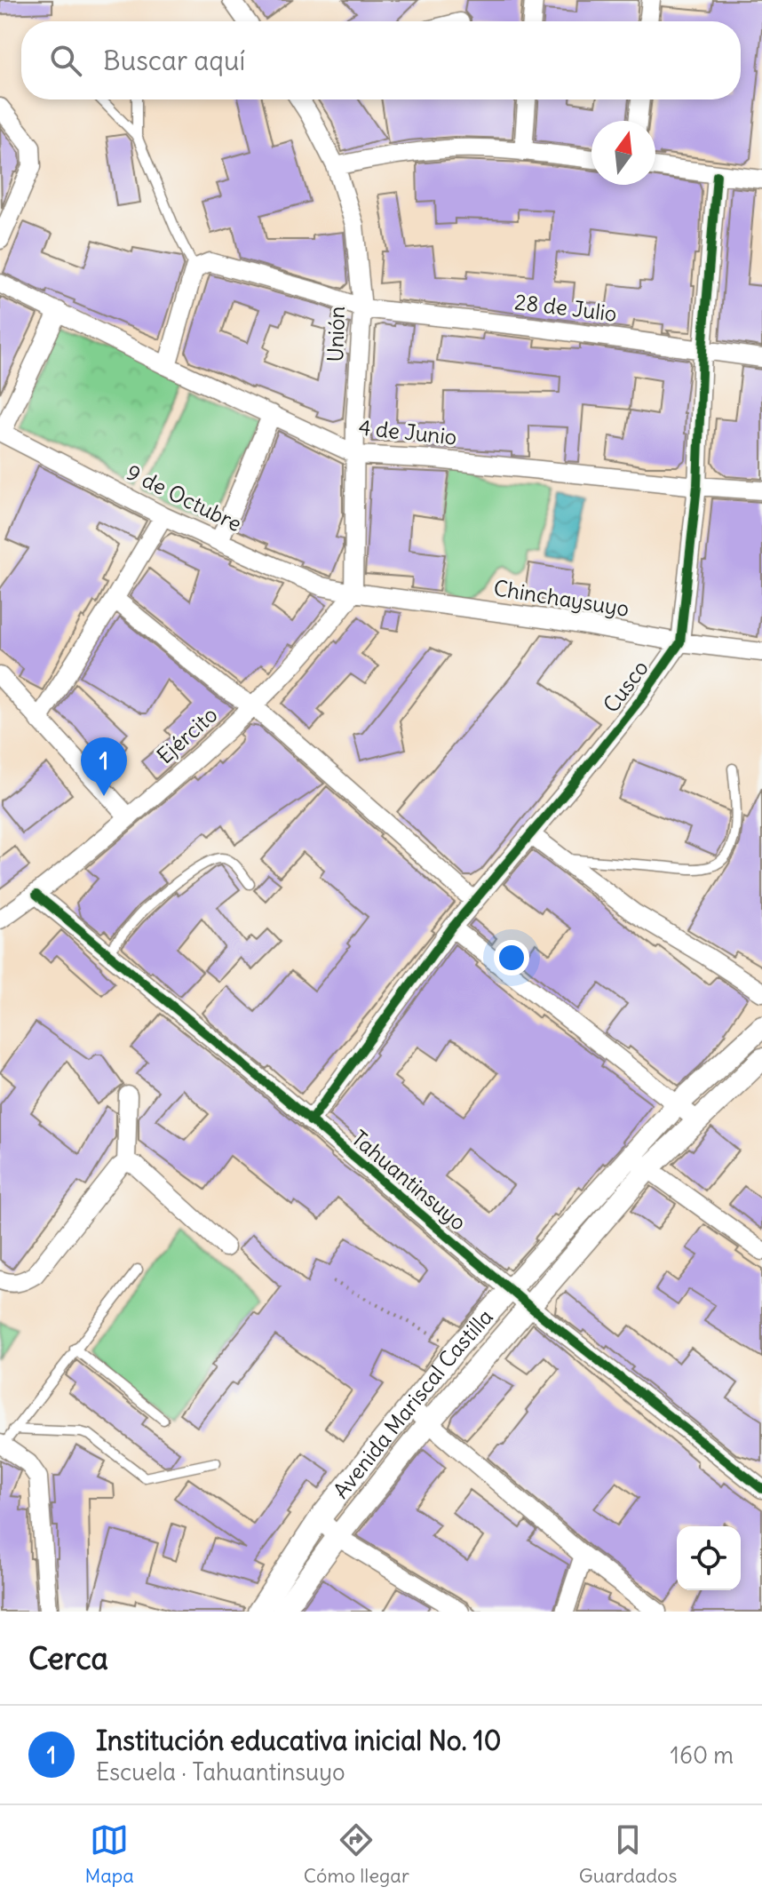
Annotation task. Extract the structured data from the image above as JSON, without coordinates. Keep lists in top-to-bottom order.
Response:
{
  "streets": {
    "street": [
      "28 de Julio",
      "Unión",
      "4 de Junio",
      "9 de Octubre",
      "Chinchaysuyo",
      "Cusco",
      "Ejército",
      "Tahuantinsuyo",
      "Avenida Mariscal Castilla"
    ]
  },
  "crossings": [
    ["28 de Julio", "Unión"],
    ["28 de Julio", "Cusco"],
    ["Unión", "4 de Junio"],
    ["Unión", "9 de Octubre"],
    ["Unión", "Chinchaysuyo"],
    ["Unión", "Ejército"],
    ["4 de Junio", "Cusco"],
    ["9 de Octubre", "Chinchaysuyo"],
    ["9 de Octubre", "Ejército"],
    ["Chinchaysuyo", "Cusco"],
    ["Chinchaysuyo", "Ejército"],
    ["Cusco", "Tahuantinsuyo"],
    ["Ejército", "Tahuantinsuyo"],
    ["Tahuantinsuyo", "Avenida Mariscal Castilla"]
  ],
  "north": "top",
  "page": {
    "search": "Buscar aquí",
    "pins": "1",
    "heading": "Cerca",
    "list": [
      {
        "mark": "1",
        "name": "Institución educativa inicial No. 10",
        "note": "Escuela · Tahuantinsuyo",
        "value": "160 m"
      }
    ],
    "nav": ["Mapa", "Cómo llegar", "Guardados"]
  }
}
